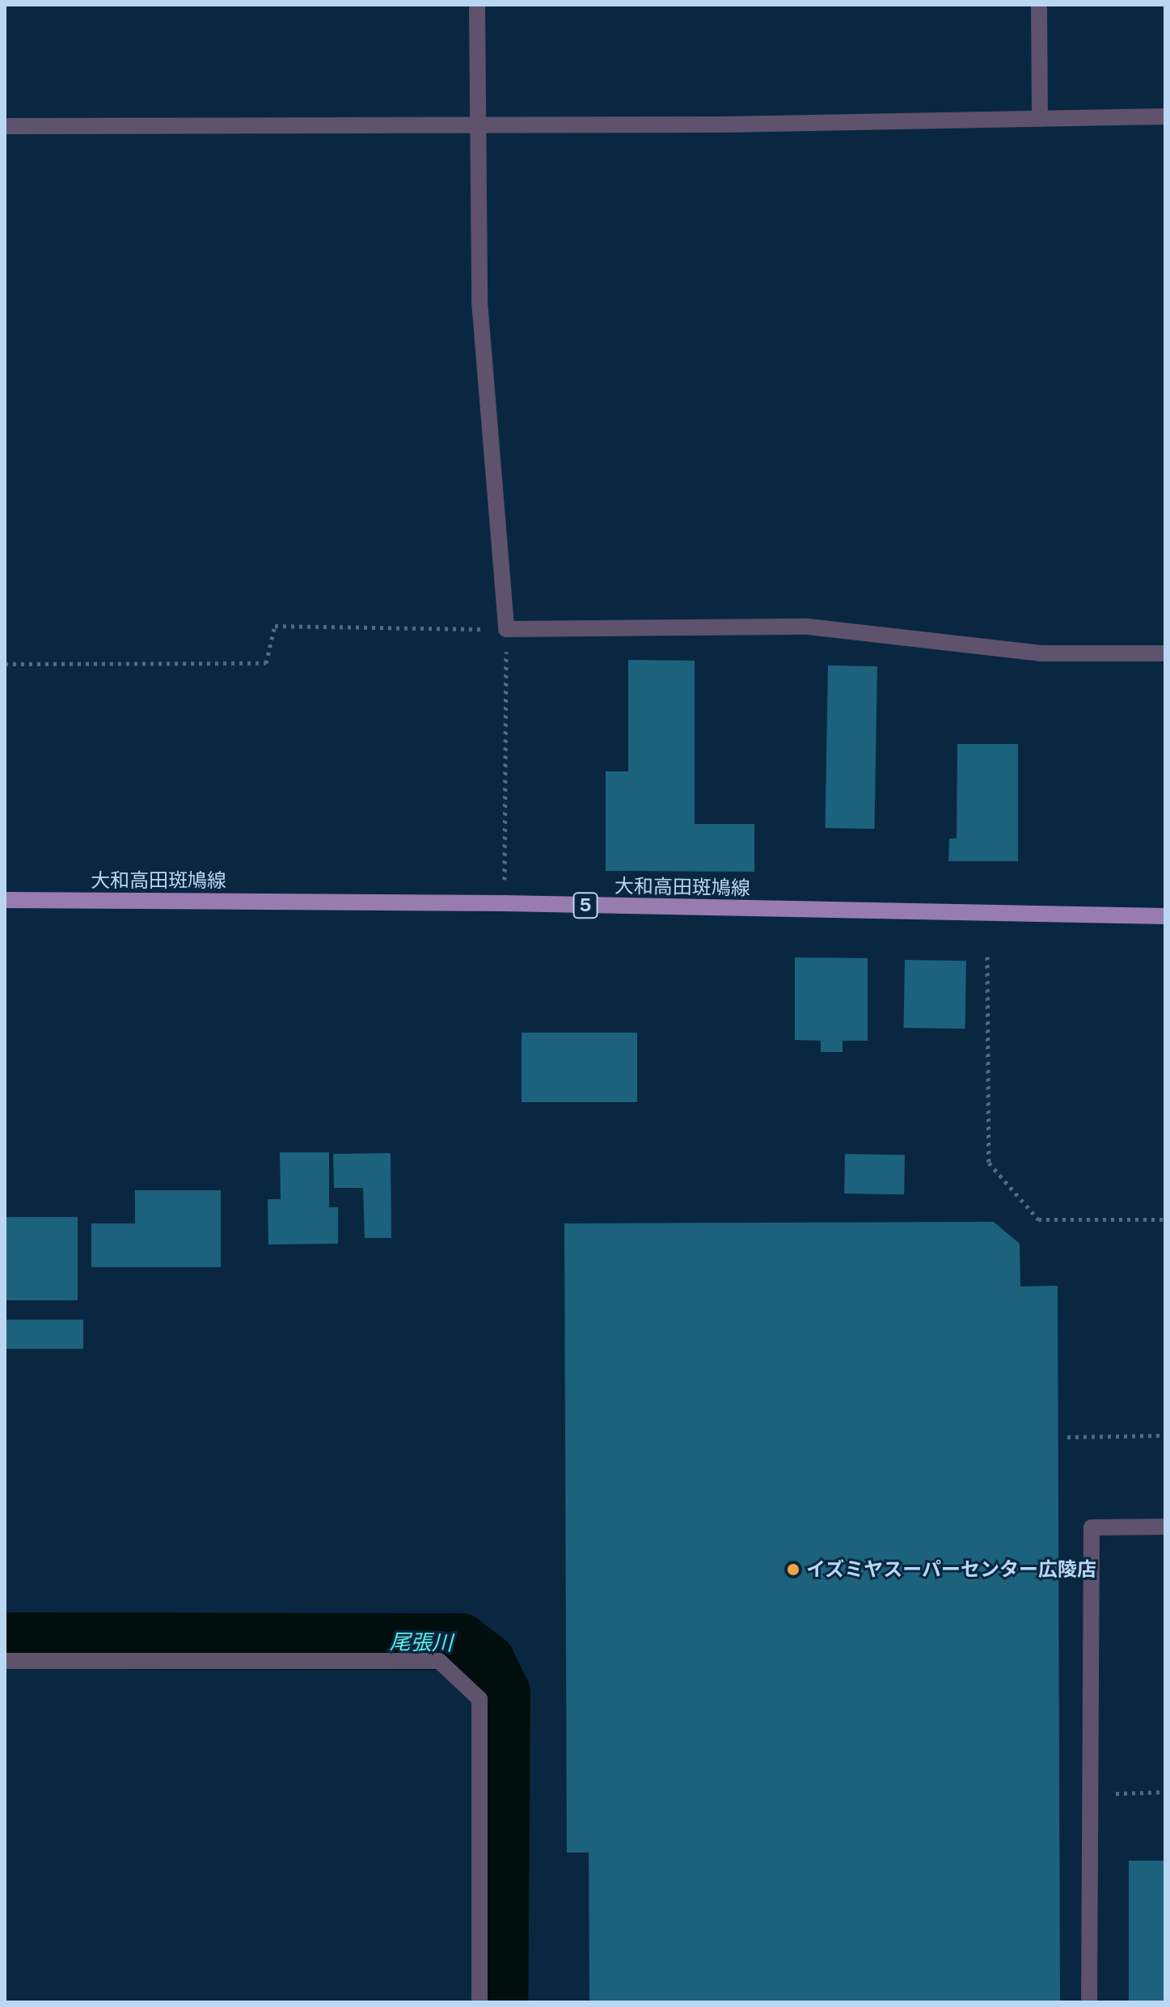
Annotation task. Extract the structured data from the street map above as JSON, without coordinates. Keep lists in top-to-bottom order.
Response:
{
  "streets": {
    "main road": ["大和高田斑鳩線", "5"]
  },
  "water": ["尾張川"],
  "places": ["イズミヤスーパーセンター広陵店"]
}
